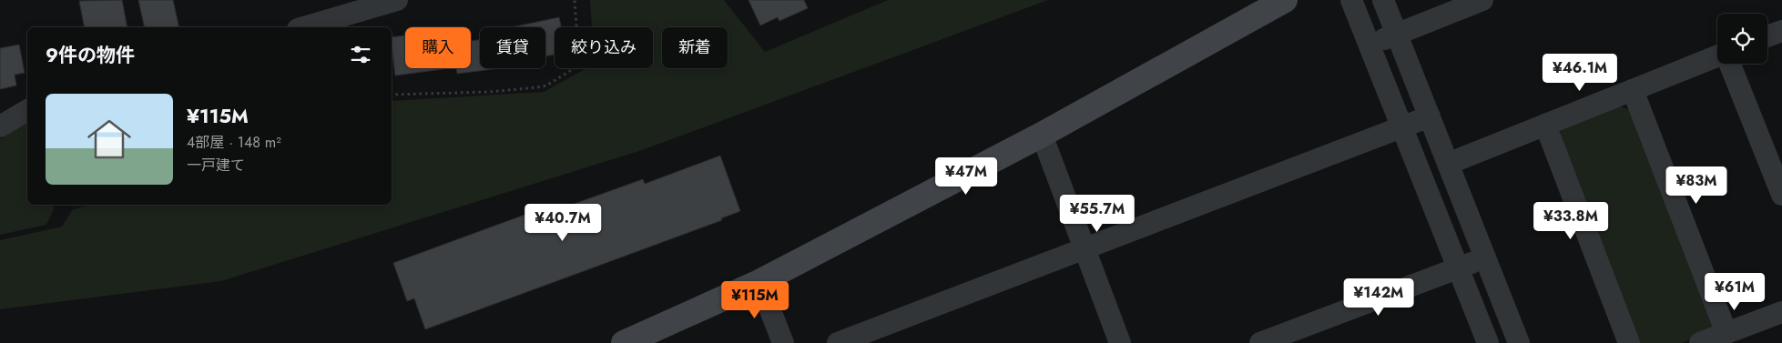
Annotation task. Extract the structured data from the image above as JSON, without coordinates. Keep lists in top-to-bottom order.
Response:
{
  "page": {
    "chip": [
      "購入",
      "賃貸",
      "絞り込み",
      "新着"
    ],
    "heading": "9件の物件",
    "price": [
      "¥46.1M",
      "¥47M",
      "¥83M",
      "¥55.7M",
      "¥33.8M",
      "¥40.7M",
      "¥61M",
      "¥142M",
      "¥115M"
    ],
    "list": [
      {
        "name": "¥115M",
        "note": "4部屋 · 148 m² · 一戸建て"
      }
    ]
  }
}
